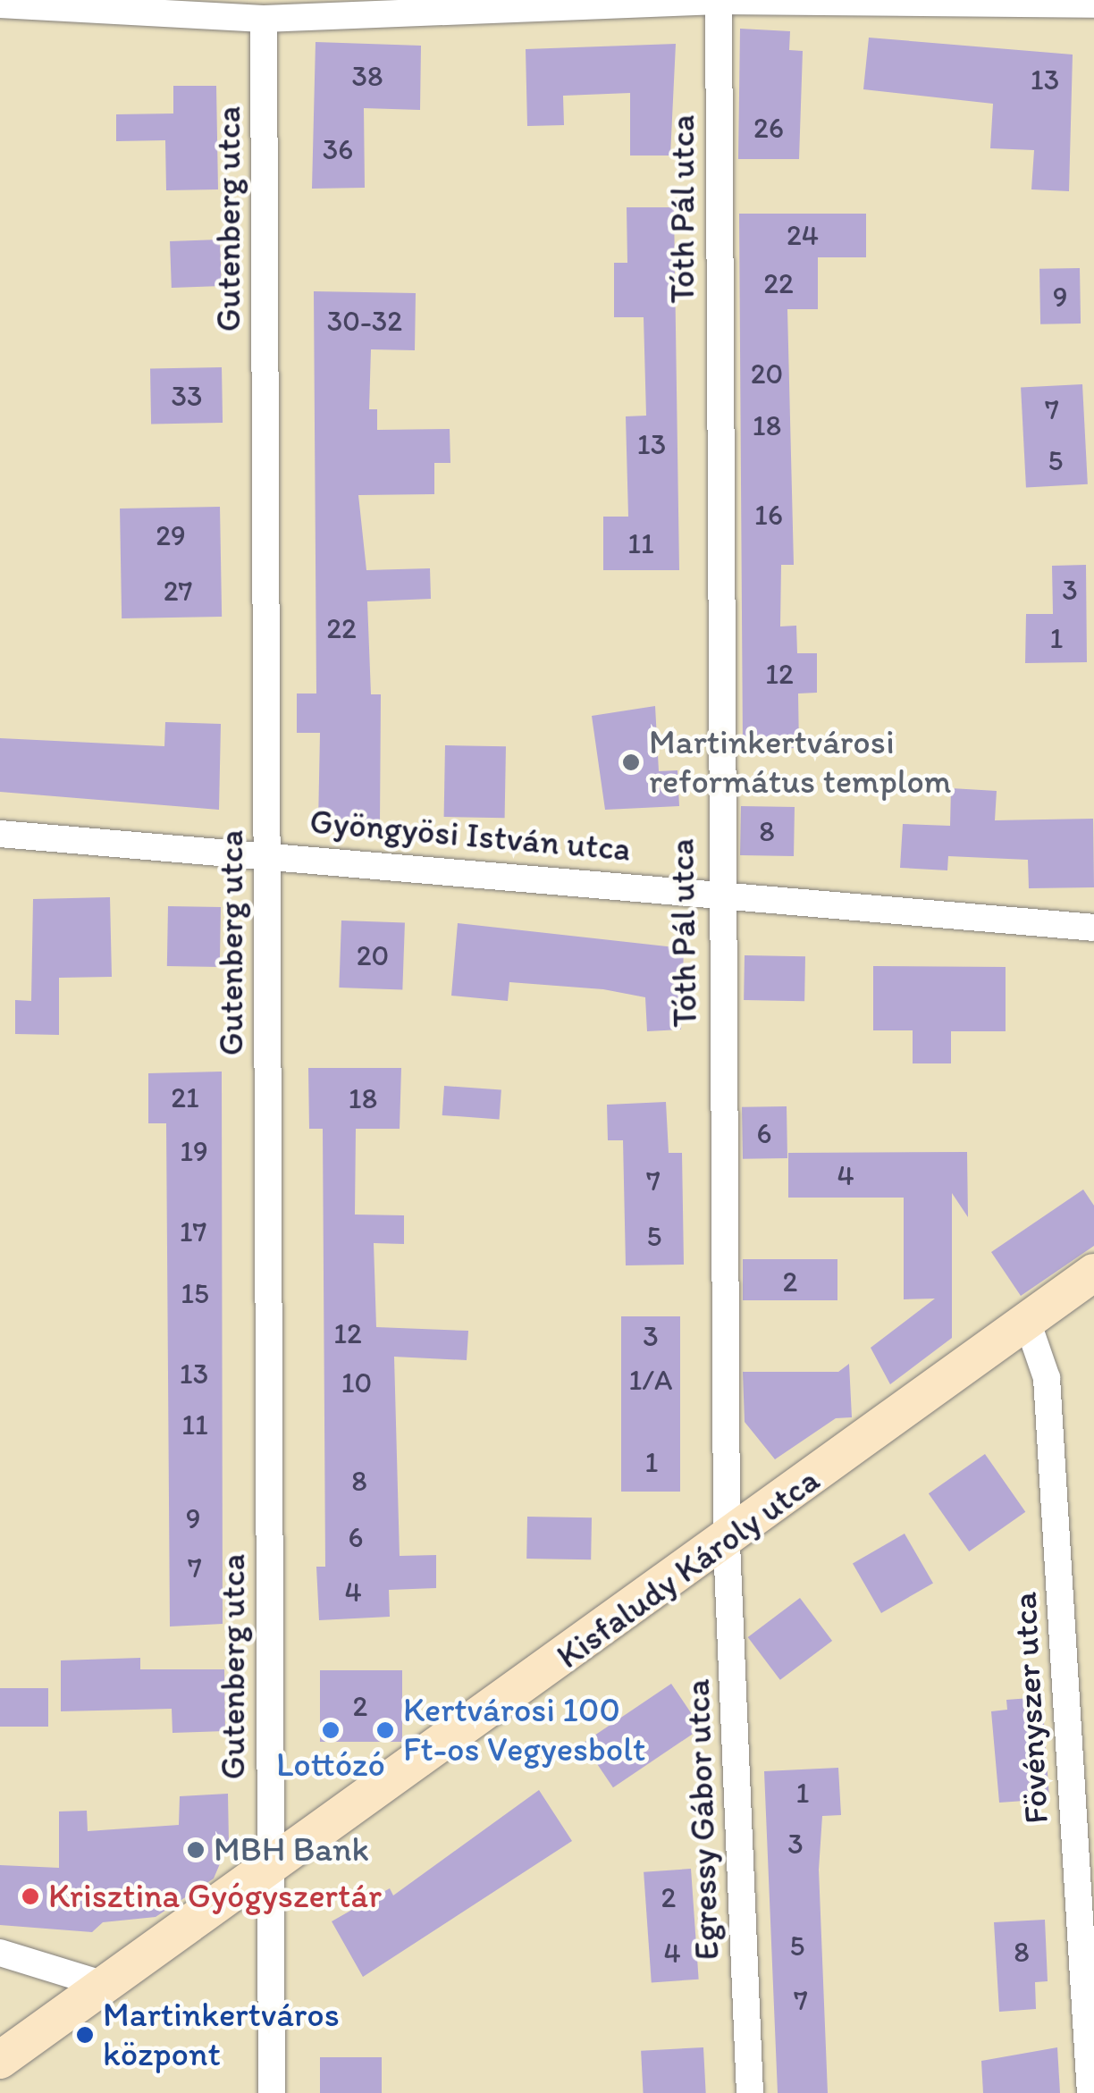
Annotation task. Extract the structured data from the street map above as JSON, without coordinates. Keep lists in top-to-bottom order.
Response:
{
  "streets": {
    "main road": ["Kisfaludy Károly utca"],
    "street": [
      "Tóth Pál utca",
      "Gutenberg utca",
      "Gyöngyösi István utca",
      "Fövényszer utca",
      "Egressy Gábor utca"
    ]
  },
  "crossings": [
    ["Tóth Pál utca", "Gyöngyösi István utca"],
    ["Tóth Pál utca", "Kisfaludy Károly utca"],
    ["Tóth Pál utca", "Egressy Gábor utca"],
    ["Gutenberg utca", "Gyöngyösi István utca"],
    ["Gutenberg utca", "Kisfaludy Károly utca"],
    ["Kisfaludy Károly utca", "Fövényszer utca"],
    ["Kisfaludy Károly utca", "Egressy Gábor utca"]
  ],
  "places": [
    "Martinkertvárosi református templom",
    "Lottózó",
    "Kertvárosi 100 Ft-os Vegyesbolt",
    "MBH Bank",
    "Krisztina Gyógyszertár",
    "Martinkertváros központ"
  ],
  "house_numbers": [
    "38",
    "13",
    "26",
    "36",
    "24",
    "22",
    "9",
    "30-32",
    "20",
    "33",
    "7",
    "18",
    "13",
    "5",
    "16",
    "29",
    "11",
    "3",
    "27",
    "22",
    "1",
    "12",
    "8",
    "20",
    "21",
    "18",
    "6",
    "19",
    "4",
    "7",
    "17",
    "5",
    "2",
    "15",
    "12",
    "3",
    "13",
    "1/A",
    "10",
    "11",
    "1",
    "8",
    "9",
    "6",
    "7",
    "4",
    "2",
    "1",
    "3",
    "2",
    "5",
    "8",
    "4",
    "7"
  ]
}
